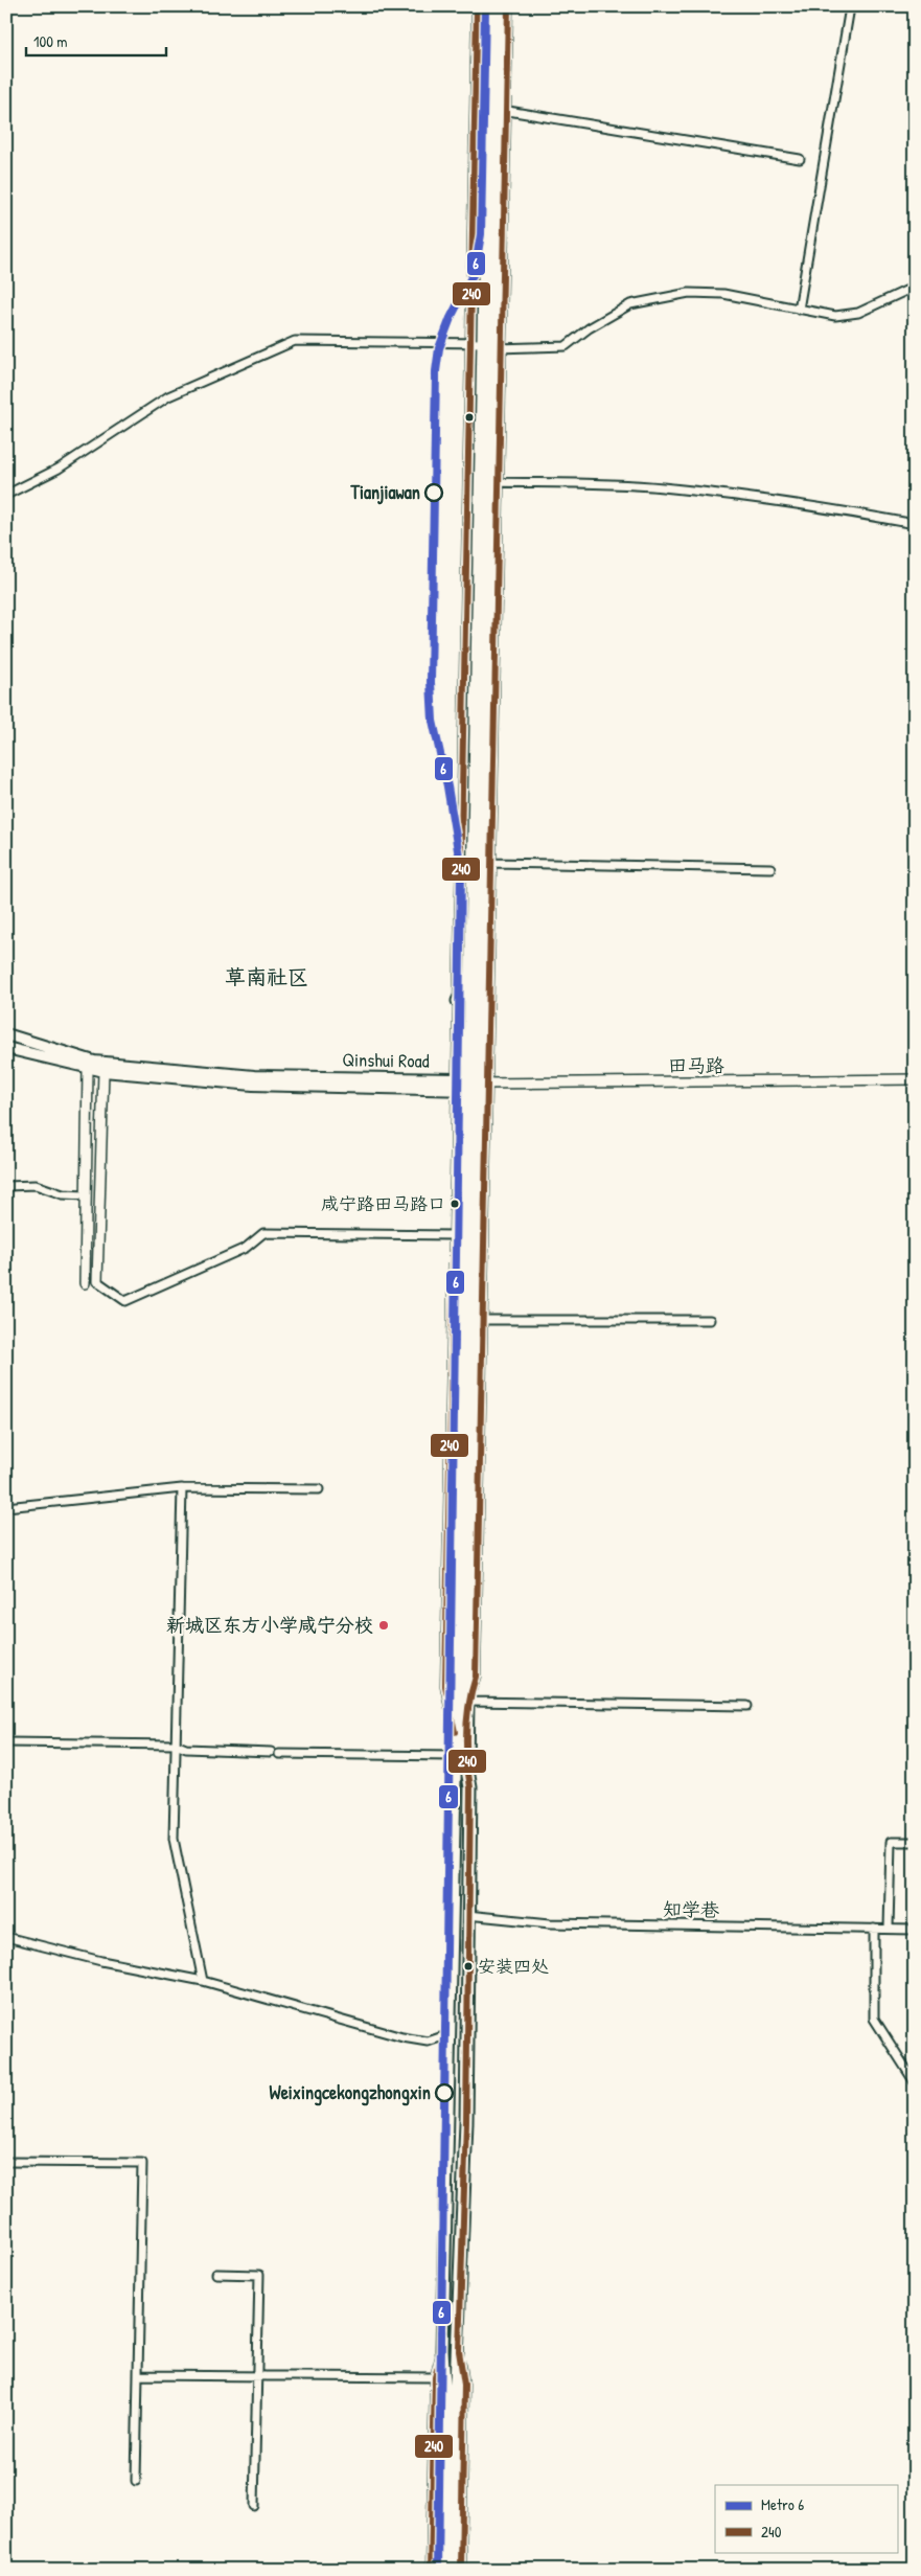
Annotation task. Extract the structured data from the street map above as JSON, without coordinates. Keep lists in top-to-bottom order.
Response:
{
  "streets": {
    "main road": ["Qinshui Road"],
    "street": ["田马路", "知学巷"]
  },
  "crossings": [
    ["Qinshui Road", "田马路"]
  ],
  "districts": ["草南社区"],
  "places": [
    "Tianjiawan",
    "咸宁路田马路口",
    "新城区东方小学咸宁分校",
    "安装四处",
    "Weixingcekongzhongxin"
  ],
  "lines": ["metro line 6", "transit line 240"],
  "legend": ["Metro 6", "240"],
  "scale_bar": "100 m"
}
